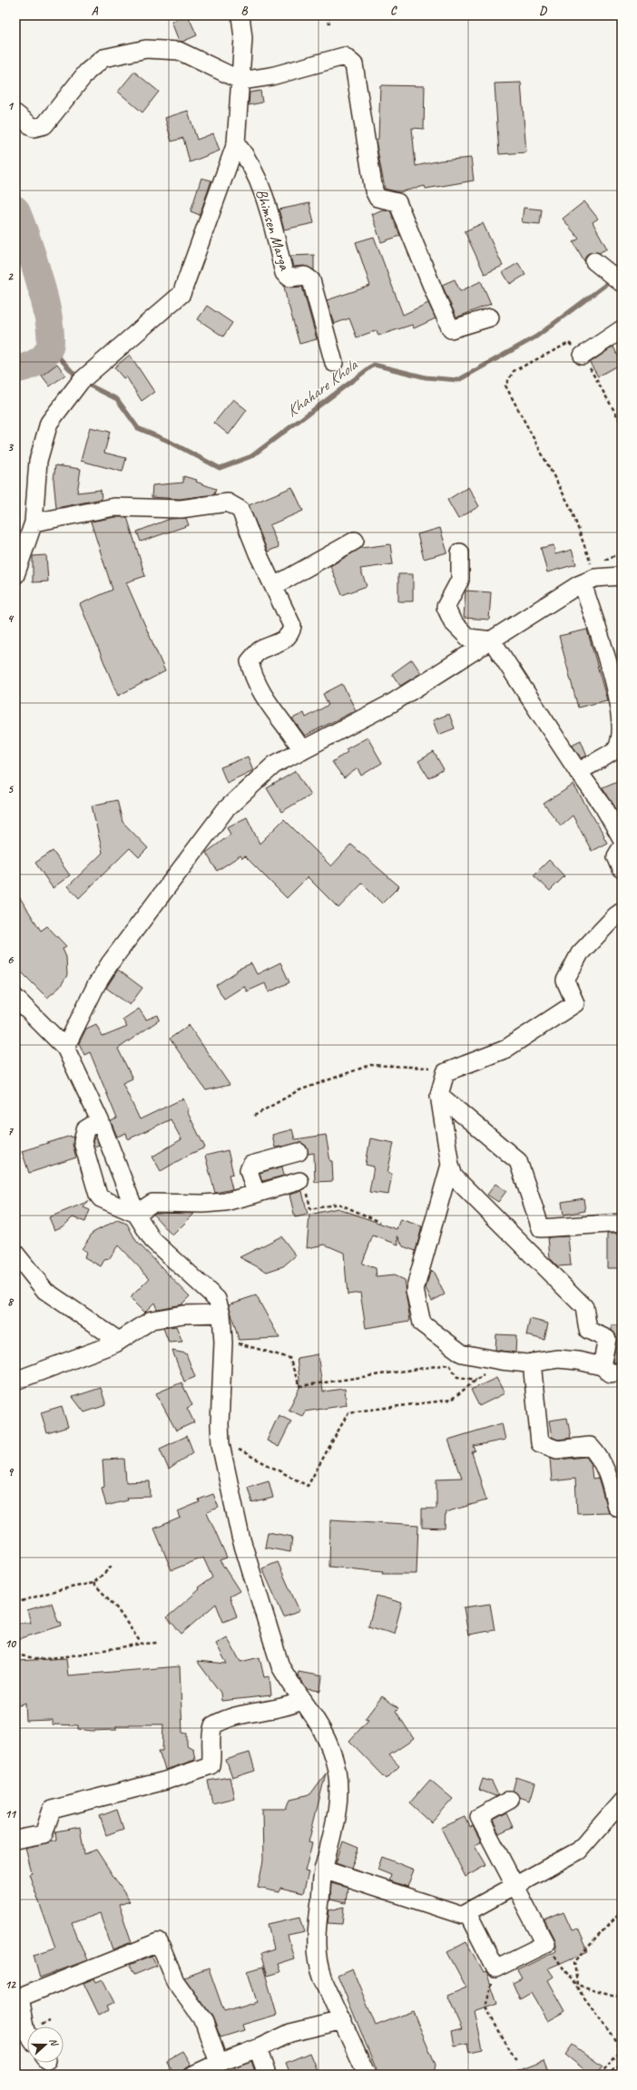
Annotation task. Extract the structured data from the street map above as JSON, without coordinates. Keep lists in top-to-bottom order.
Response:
{
  "streets": {
    "street": ["Bhimsen Marga"]
  },
  "water": ["Khahare Khola"],
  "north": "right",
  "grid": {
    "columns": [
      "A",
      "B",
      "C",
      "D"
    ],
    "rows": [
      "1",
      "2",
      "3",
      "4",
      "5",
      "6",
      "7",
      "8",
      "9",
      "10",
      "11",
      "12"
    ]
  }
}
